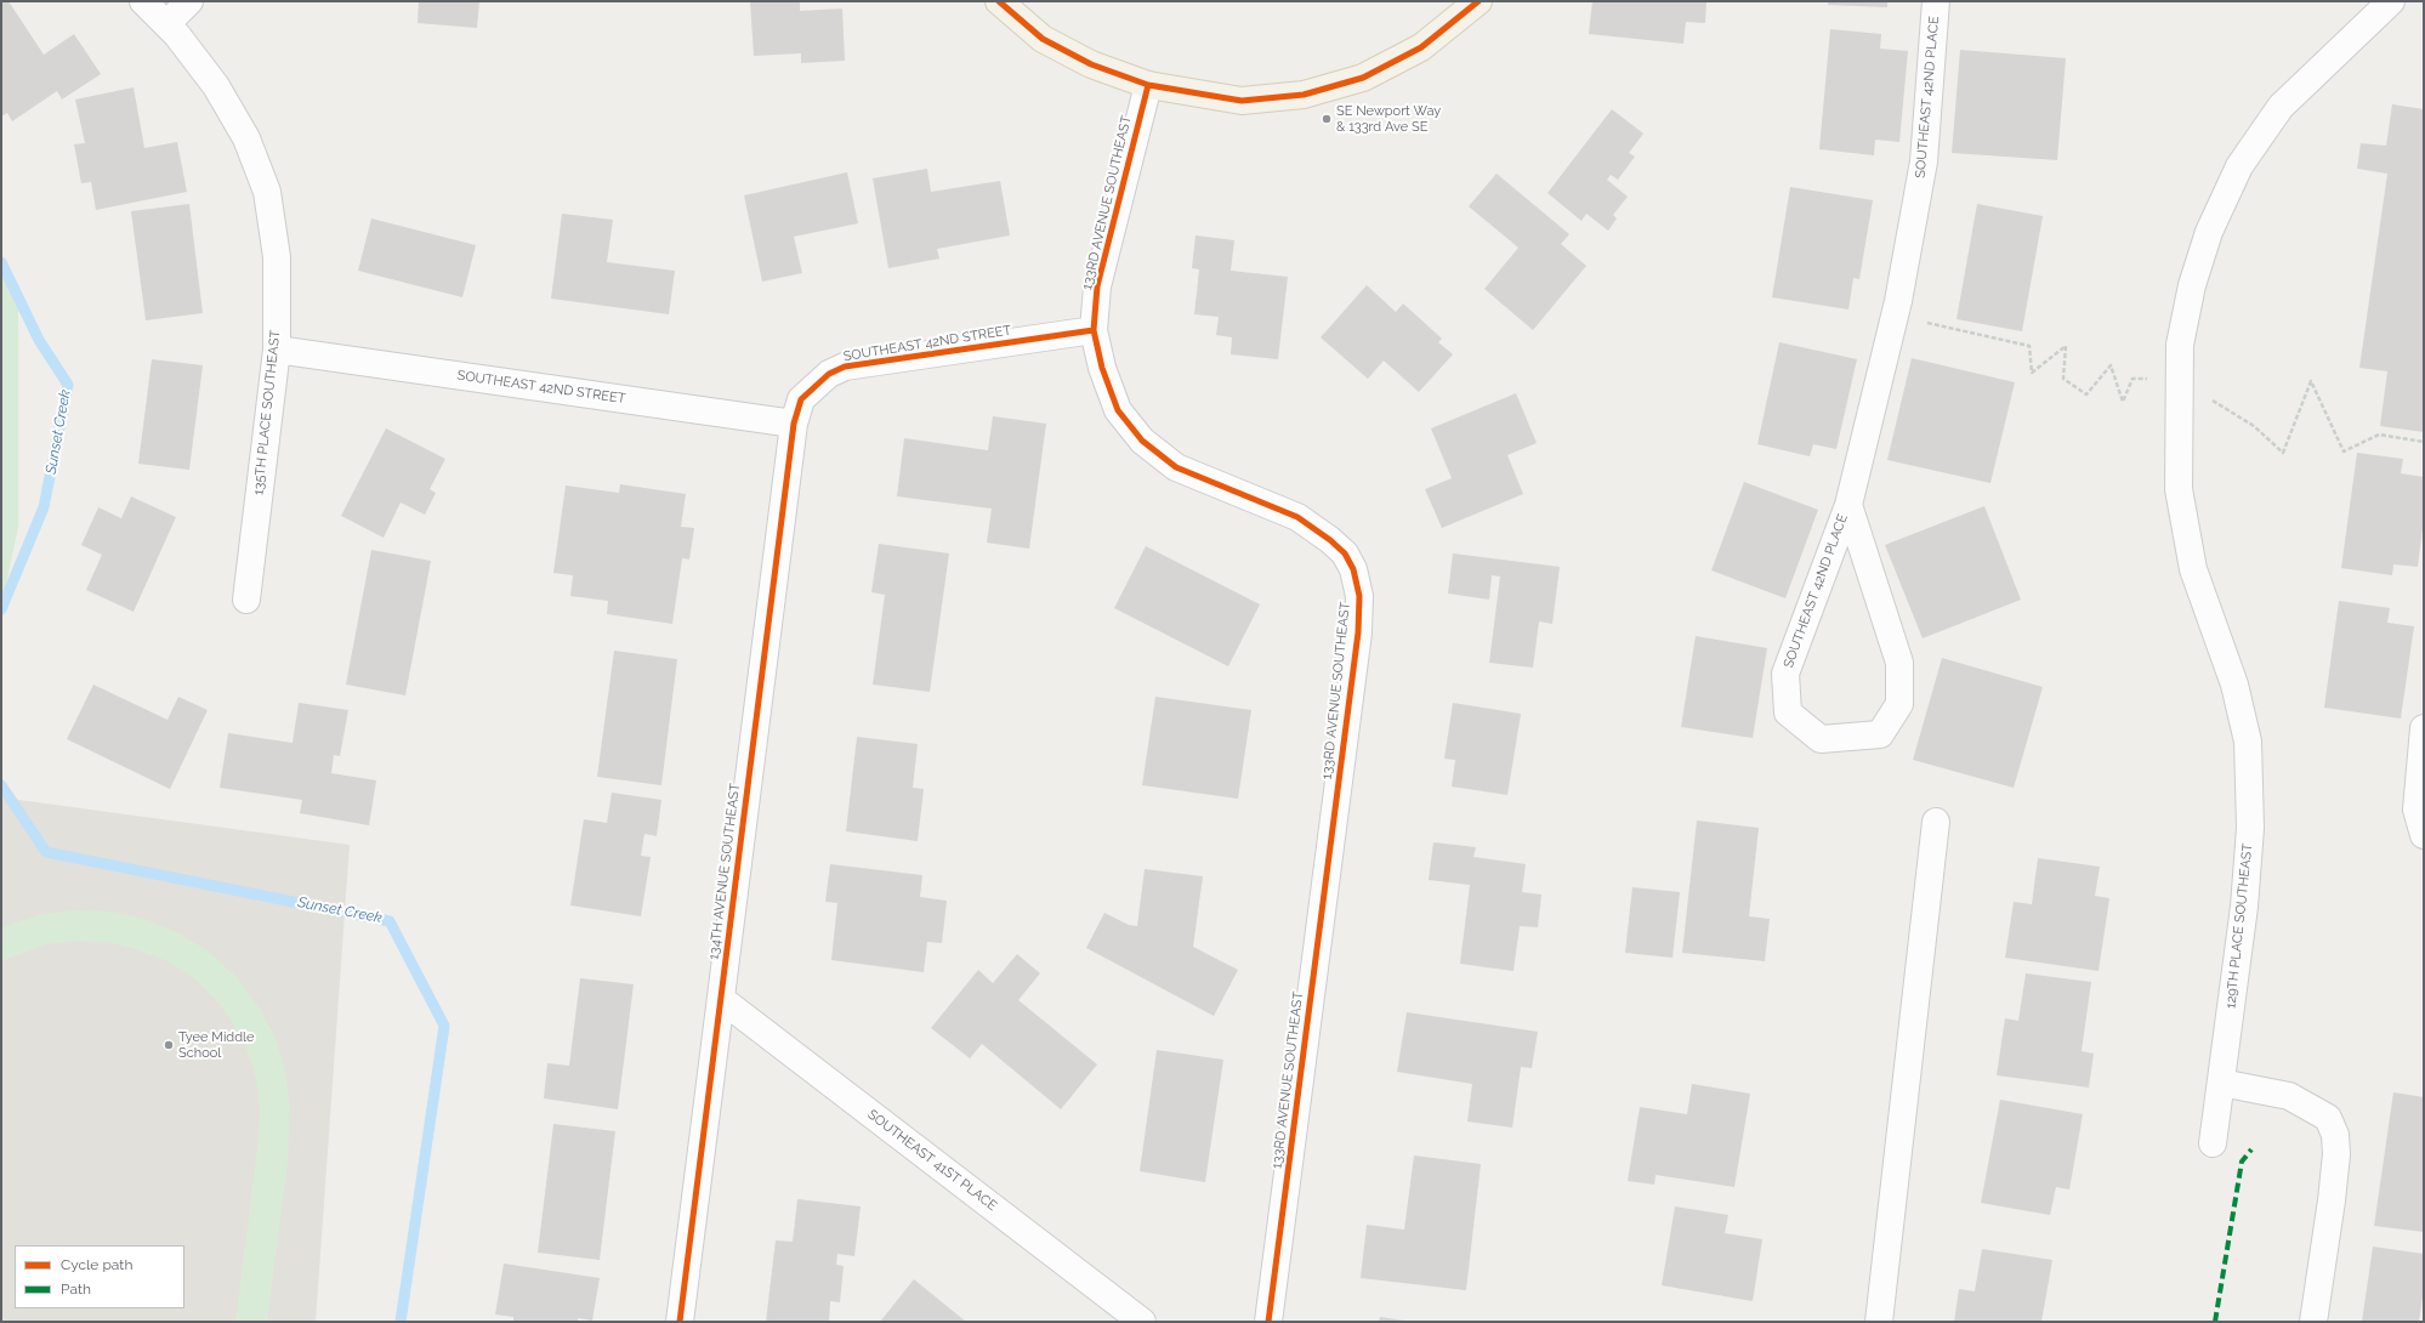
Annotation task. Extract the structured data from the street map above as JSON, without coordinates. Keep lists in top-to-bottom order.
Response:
{
  "streets": {
    "street": [
      "SOUTHEAST 42ND PLACE",
      "133RD AVENUE SOUTHEAST",
      "SOUTHEAST 42ND STREET",
      "135TH PLACE SOUTHEAST",
      "134TH AVENUE SOUTHEAST",
      "129TH PLACE SOUTHEAST",
      "SOUTHEAST 41ST PLACE"
    ]
  },
  "crossings": [
    ["133RD AVENUE SOUTHEAST", "SOUTHEAST 42ND STREET"],
    ["SOUTHEAST 42ND STREET", "135TH PLACE SOUTHEAST"],
    ["SOUTHEAST 42ND STREET", "134TH AVENUE SOUTHEAST"],
    ["134TH AVENUE SOUTHEAST", "SOUTHEAST 41ST PLACE"]
  ],
  "water": ["Sunset Creek"],
  "places": ["SE Newport Way & 133rd Ave SE", "Tyee Middle School"],
  "legend": ["Cycle path", "Path"]
}
